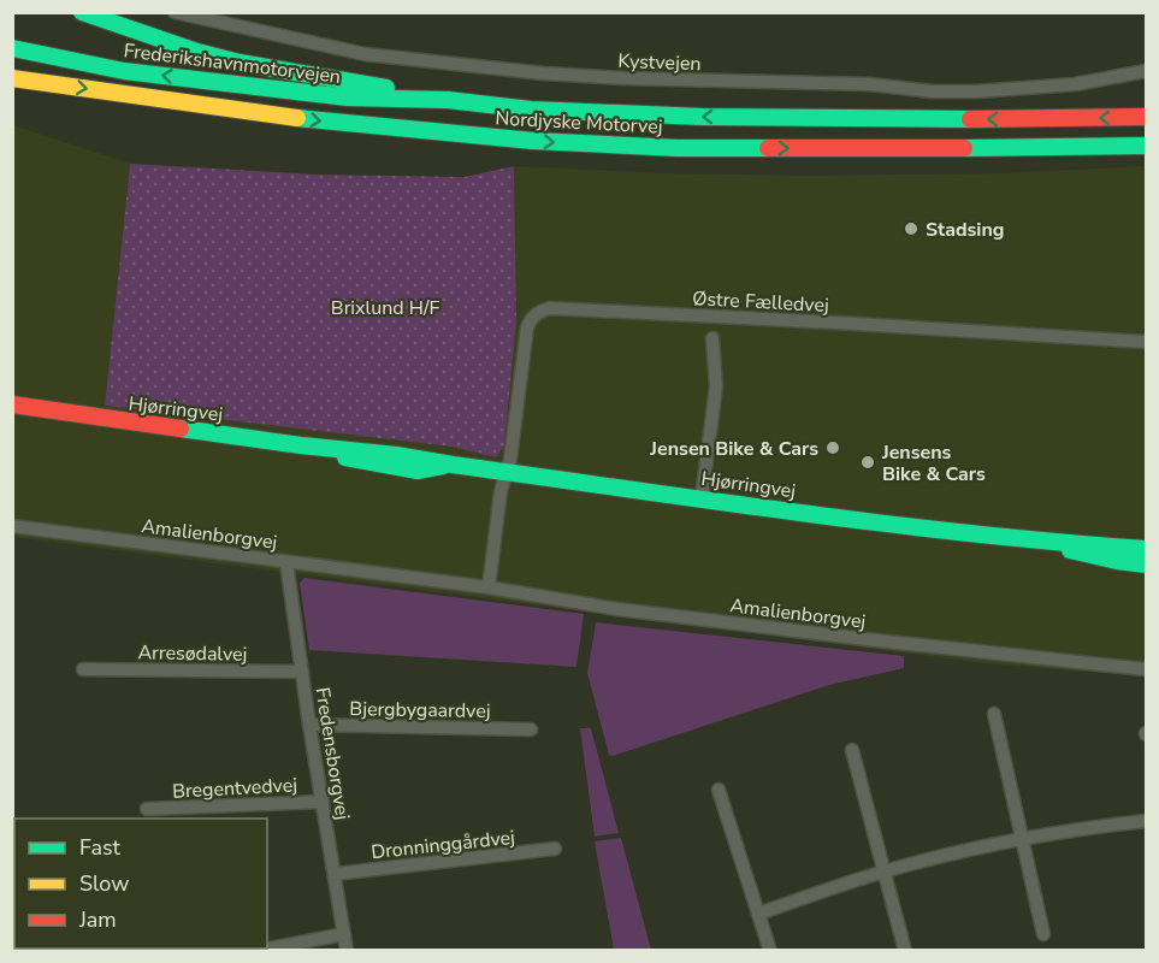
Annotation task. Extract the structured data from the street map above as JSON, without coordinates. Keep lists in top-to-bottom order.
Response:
{
  "streets": {
    "main road": ["Frederikshavnmotorvejen", "Nordjyske Motorvej", "Hjørringvej"],
    "street": [
      "Kystvejen",
      "Østre Fælledvej",
      "Amalienborgvej",
      "Arresødalvej",
      "Bjergbygaardvej",
      "Fredensborgvej",
      "Bregentvedvej",
      "Dronninggårdvej"
    ]
  },
  "crossings": [
    ["Frederikshavnmotorvejen", "Nordjyske Motorvej"],
    ["Østre Fælledvej", "Hjørringvej"],
    ["Amalienborgvej", "Fredensborgvej"],
    ["Arresødalvej", "Fredensborgvej"],
    ["Bjergbygaardvej", "Fredensborgvej"],
    ["Fredensborgvej", "Bregentvedvej"],
    ["Fredensborgvej", "Dronninggårdvej"]
  ],
  "parks": ["Brixlund H/F"],
  "places": ["Stadsing", "Jensen Bike & Cars", "Jensens Bike & Cars"],
  "legend": ["Fast", "Slow", "Jam"]
}
